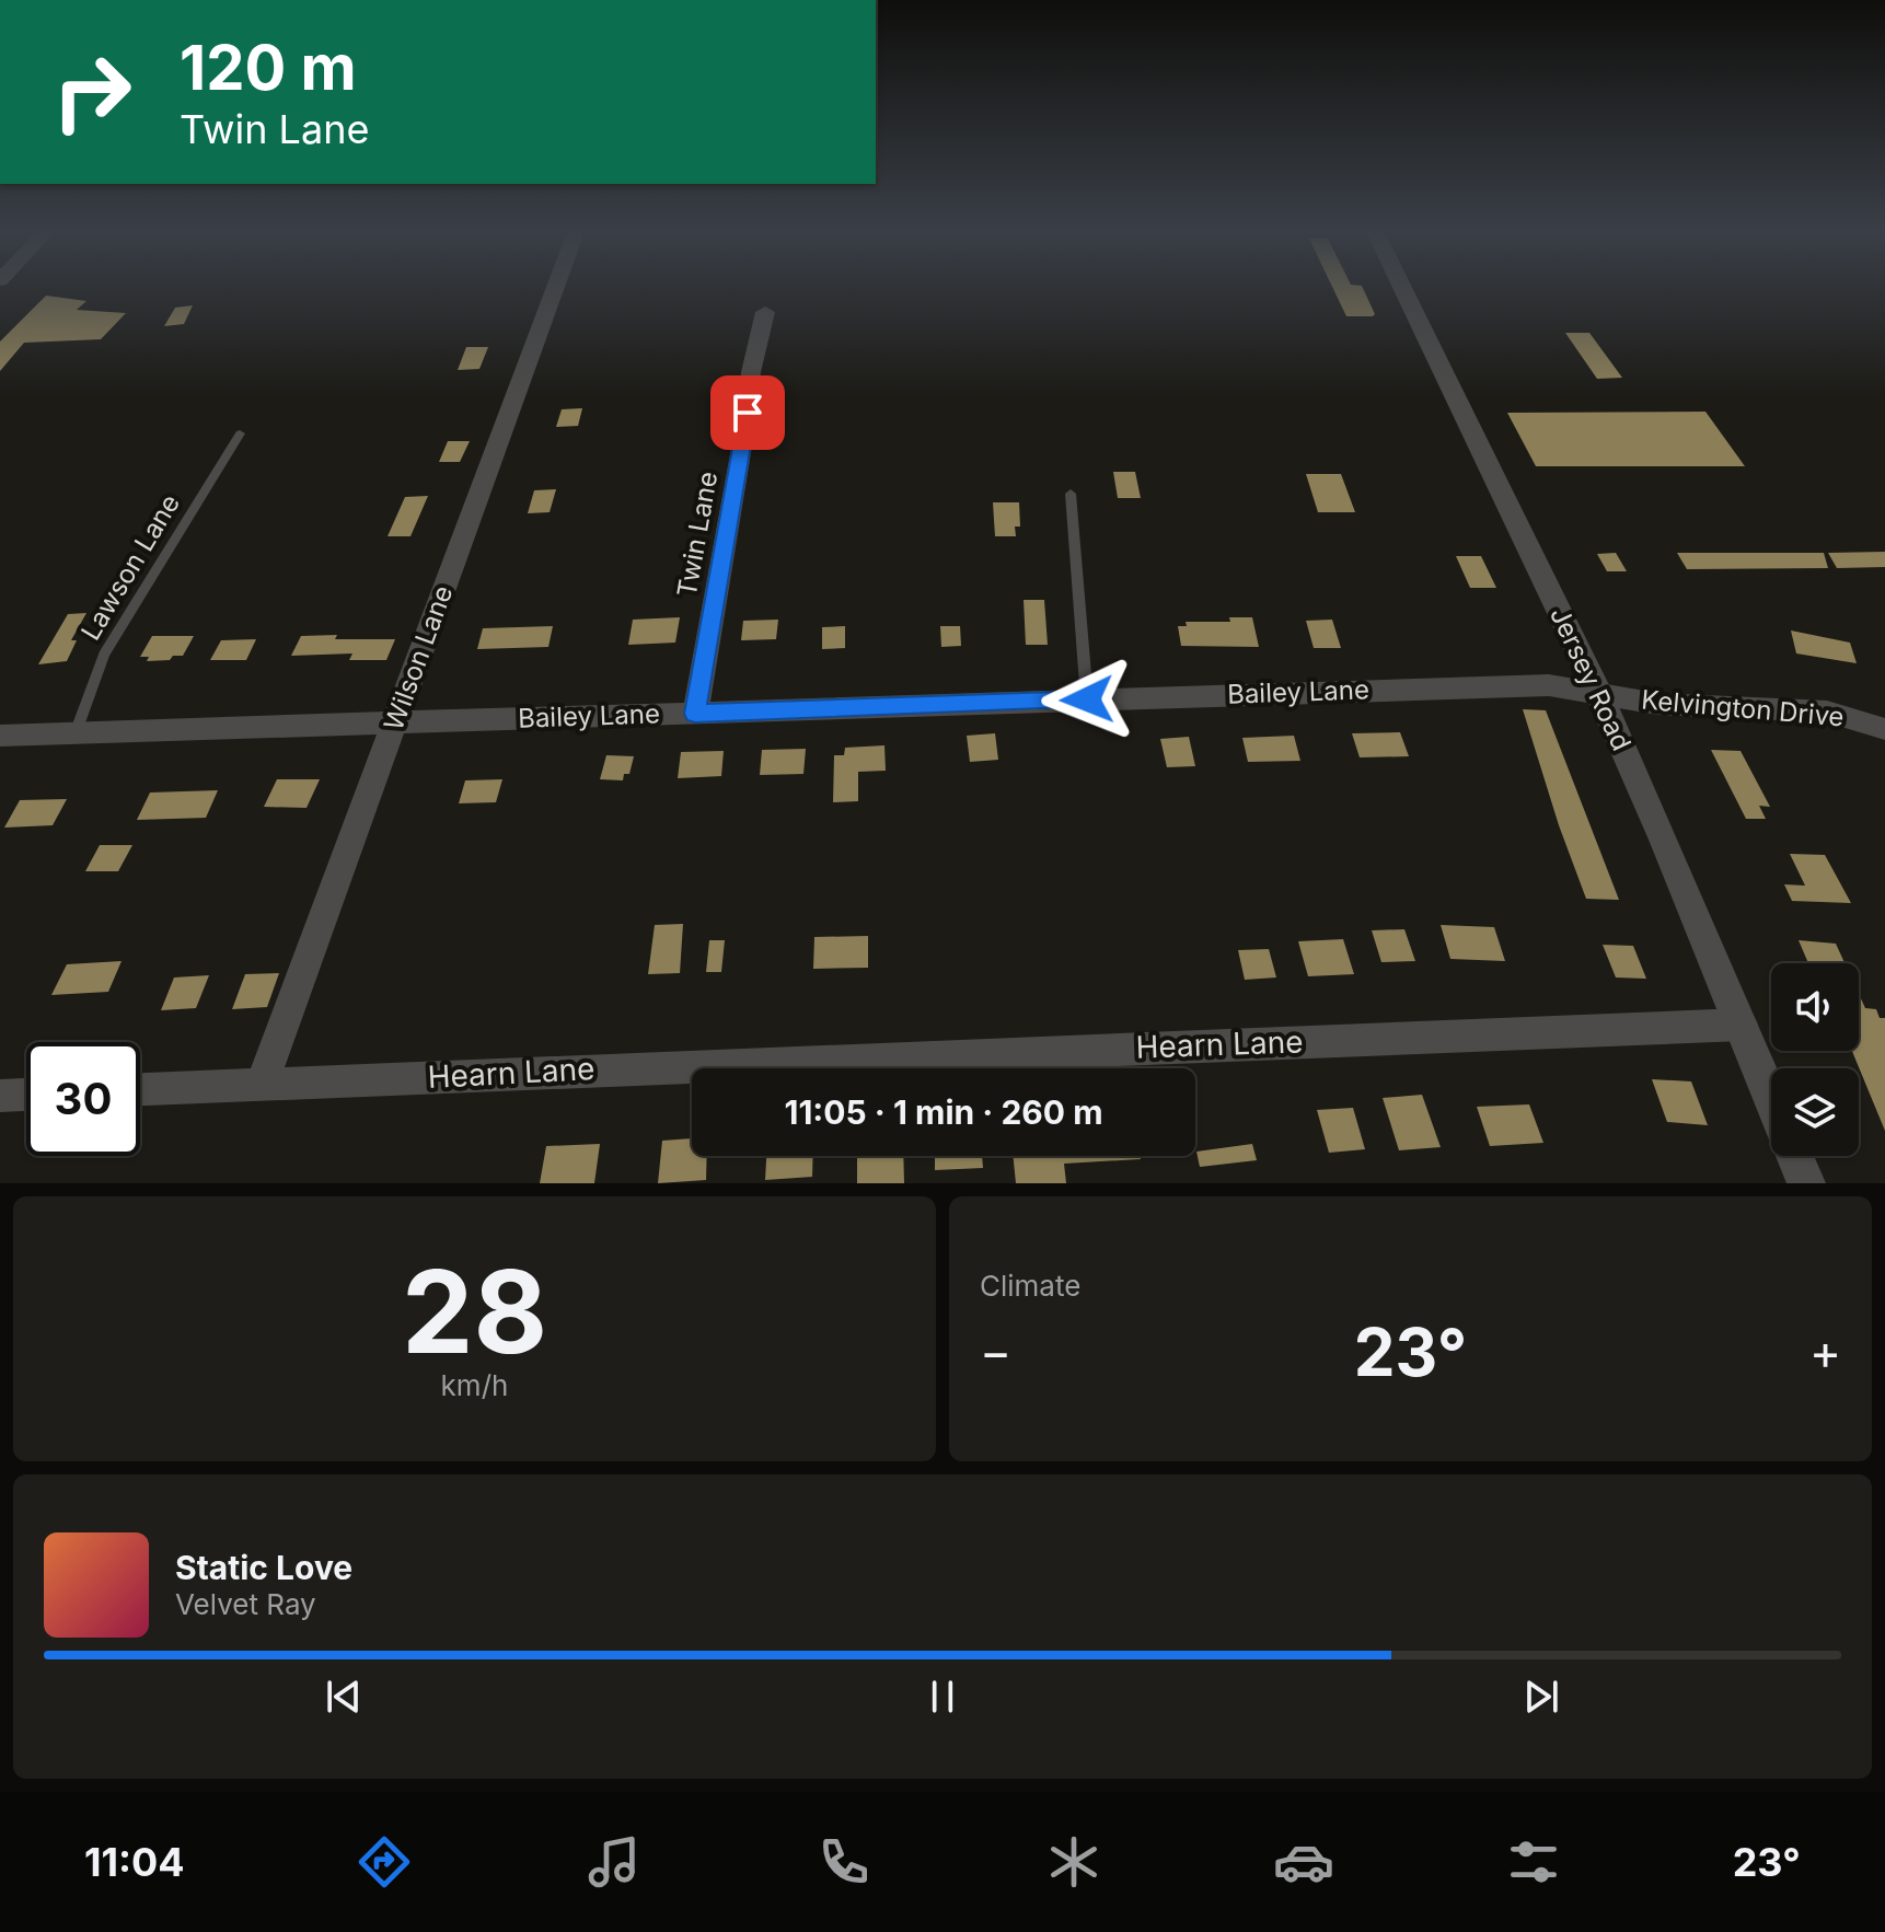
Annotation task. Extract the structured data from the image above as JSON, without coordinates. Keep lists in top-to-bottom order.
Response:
{
  "streets": {
    "street": [
      "Twin Lane",
      "Wilson Lane",
      "Jersey Road",
      "Bailey Lane",
      "Kelvington Drive",
      "Hearn Lane"
    ],
    "lane": ["Lawson Lane"]
  },
  "crossings": [
    ["Twin Lane", "Bailey Lane"],
    ["Lawson Lane", "Bailey Lane"],
    ["Wilson Lane", "Bailey Lane"],
    ["Wilson Lane", "Hearn Lane"],
    ["Jersey Road", "Bailey Lane"],
    ["Jersey Road", "Kelvington Drive"],
    ["Jersey Road", "Hearn Lane"],
    ["Bailey Lane", "Kelvington Drive"]
  ],
  "page": {
    "turn": ["120 m", "Twin Lane"],
    "limit": "30",
    "trip": "11:05 · 1 min · 260 m",
    "tile": [
      ["28", "km/h"],
      "Climate"
    ],
    "heat": ["−", "23°", "+"],
    "song": ["Static Love", "Velvet Ray"],
    "tabs": ["11:04", "23°"]
  }
}
